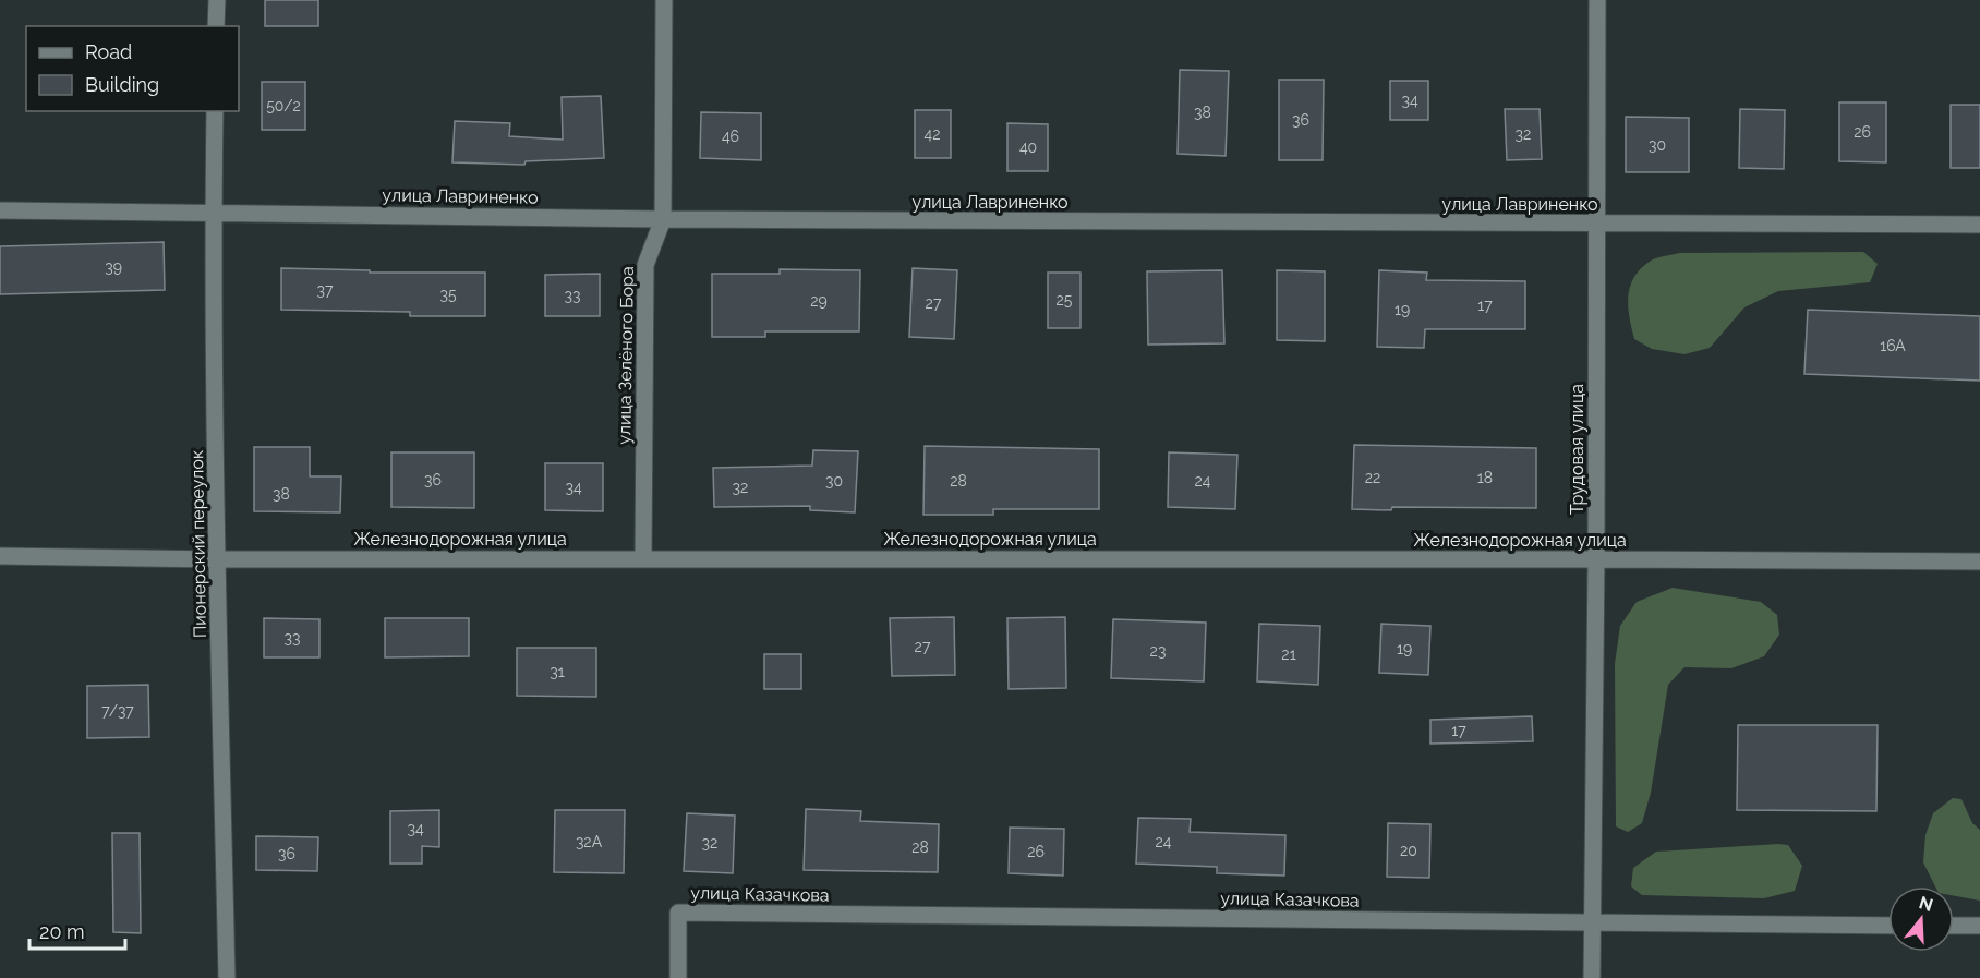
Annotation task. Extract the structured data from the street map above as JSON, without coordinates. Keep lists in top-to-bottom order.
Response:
{
  "streets": {
    "street": [
      "улица Лавриненко",
      "улица Зелёного Бора",
      "Трудовая улица",
      "Железнодорожная улица",
      "Пионерский переулок",
      "улица Казачкова"
    ]
  },
  "crossings": [
    ["улица Лавриненко", "улица Зелёного Бора"],
    ["улица Лавриненко", "Трудовая улица"],
    ["улица Лавриненко", "Пионерский переулок"],
    ["улица Зелёного Бора", "Железнодорожная улица"],
    ["Трудовая улица", "Железнодорожная улица"],
    ["Трудовая улица", "улица Казачкова"],
    ["Железнодорожная улица", "Пионерский переулок"]
  ],
  "house_numbers": [
    "34",
    "50/2",
    "38",
    "36",
    "26",
    "42",
    "32",
    "46",
    "30",
    "40",
    "39",
    "37",
    "35",
    "33",
    "25",
    "29",
    "27",
    "17",
    "19",
    "16А",
    "22",
    "18",
    "36",
    "30",
    "28",
    "24",
    "34",
    "32",
    "38",
    "33",
    "27",
    "19",
    "23",
    "21",
    "31",
    "7/37",
    "17",
    "34",
    "32А",
    "24",
    "32",
    "28",
    "20",
    "26",
    "36"
  ],
  "legend": ["Road", "Building"],
  "scale_bar": "20 m",
  "north": "top"
}
